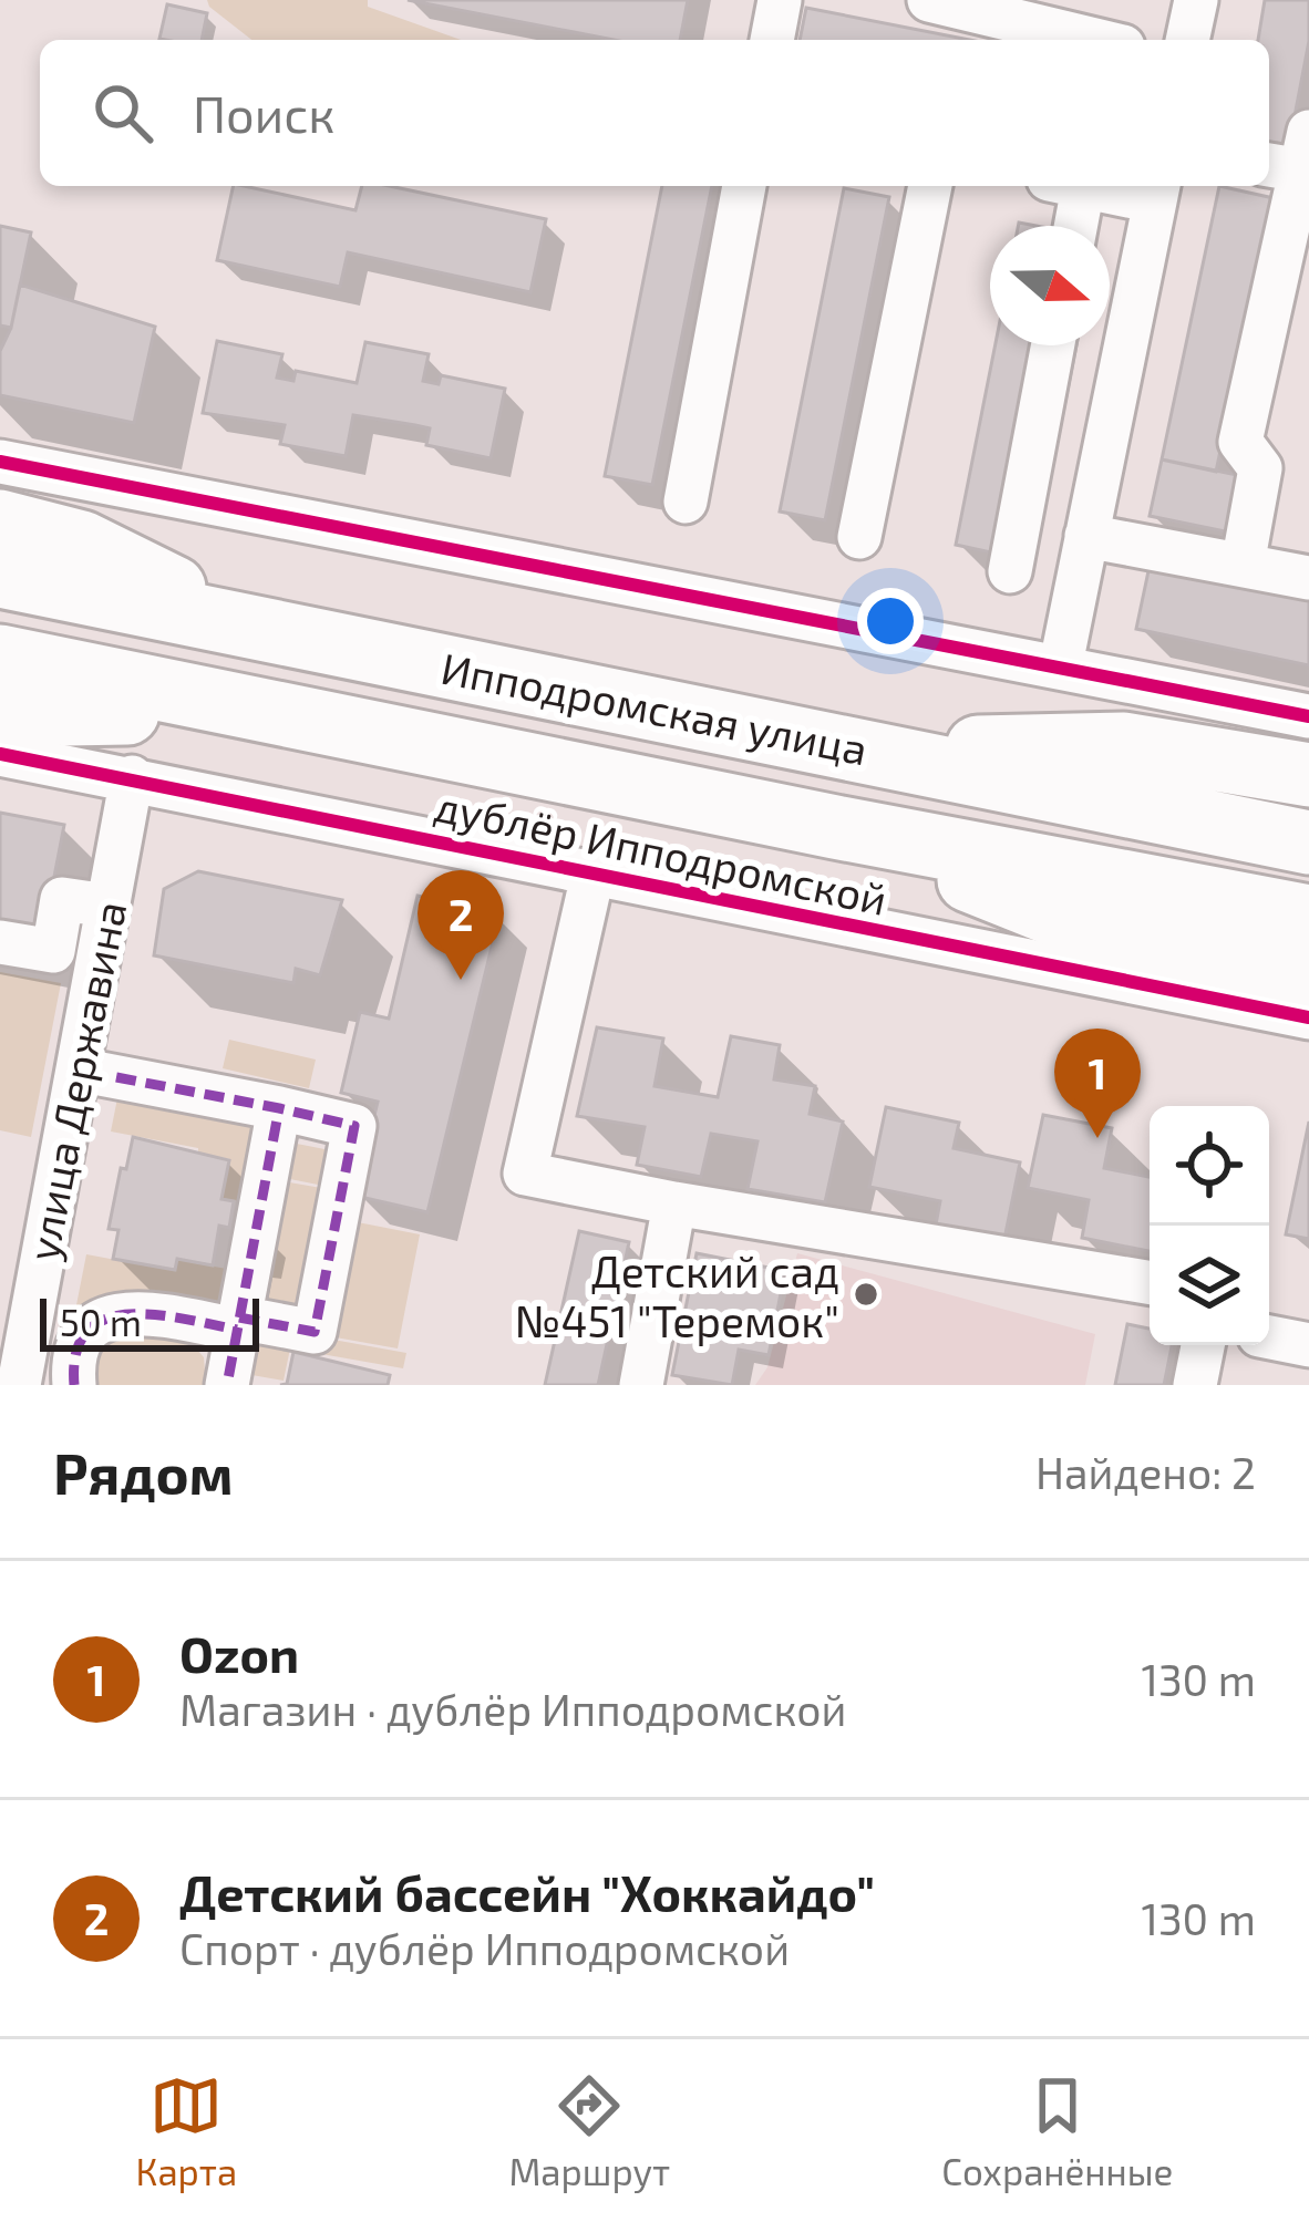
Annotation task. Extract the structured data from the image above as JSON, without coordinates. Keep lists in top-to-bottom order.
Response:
{
  "streets": {
    "highway": ["Ипподромская улица"],
    "street": ["дублёр Ипподромской", "улица Державина"]
  },
  "crossings": [
    ["дублёр Ипподромской", "улица Державина"]
  ],
  "places": ["Детский сад №451 \"Теремок\""],
  "scale_bar": "50 m",
  "north": "right",
  "page": {
    "search": "Поиск",
    "pins": ["2", "1"],
    "scale": "50 m",
    "heading": ["Рядом", "Найдено: 2"],
    "list": [
      {
        "mark": "1",
        "name": "Ozon",
        "note": "Магазин · дублёр Ипподромской",
        "value": "130 m"
      },
      {
        "mark": "2",
        "name": "Детский бассейн \"Хоккайдо\"",
        "note": "Спорт · дублёр Ипподромской",
        "value": "130 m"
      }
    ],
    "nav": ["Карта", "Маршрут", "Сохранённые"]
  }
}
